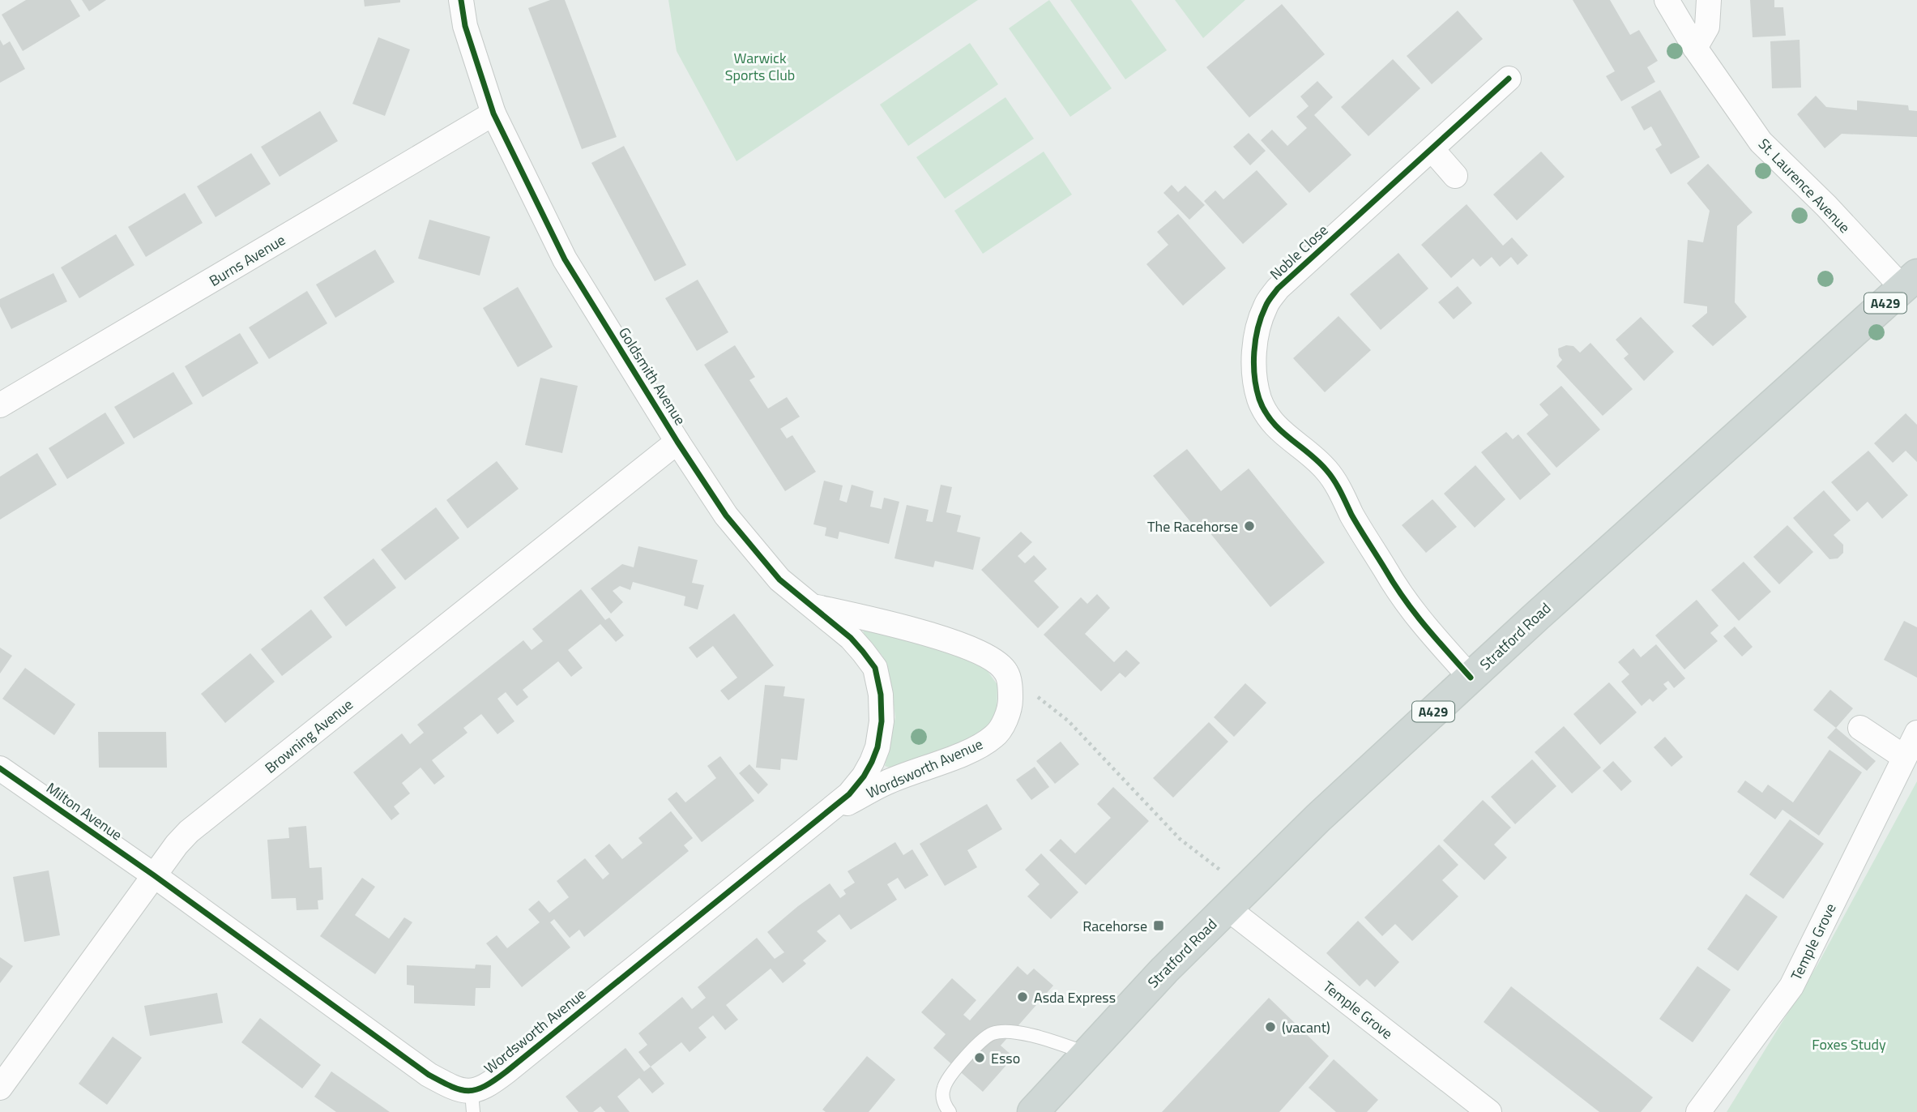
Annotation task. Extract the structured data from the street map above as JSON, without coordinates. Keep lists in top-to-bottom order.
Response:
{
  "streets": {
    "main road": ["A429", "Stratford Road"],
    "street": [
      "St. Laurence Avenue",
      "Noble Close",
      "Burns Avenue",
      "Goldsmith Avenue",
      "Browning Avenue",
      "Wordsworth Avenue",
      "Milton Avenue",
      "Temple Grove"
    ]
  },
  "crossings": [
    ["St. Laurence Avenue", "Stratford Road"],
    ["Noble Close", "Stratford Road"],
    ["Burns Avenue", "Goldsmith Avenue"],
    ["Goldsmith Avenue", "Browning Avenue"],
    ["Goldsmith Avenue", "Wordsworth Avenue"],
    ["Stratford Road", "Temple Grove"],
    ["Browning Avenue", "Wordsworth Avenue"],
    ["Browning Avenue", "Milton Avenue"],
    ["Wordsworth Avenue", "Milton Avenue"]
  ],
  "parks": ["Warwick Sports Club", "Foxes Study"],
  "places": {
    "other": [
      "The Racehorse",
      "Asda Express",
      "(vacant)",
      "Esso"
    ],
    "transit": ["Racehorse"]
  }
}
